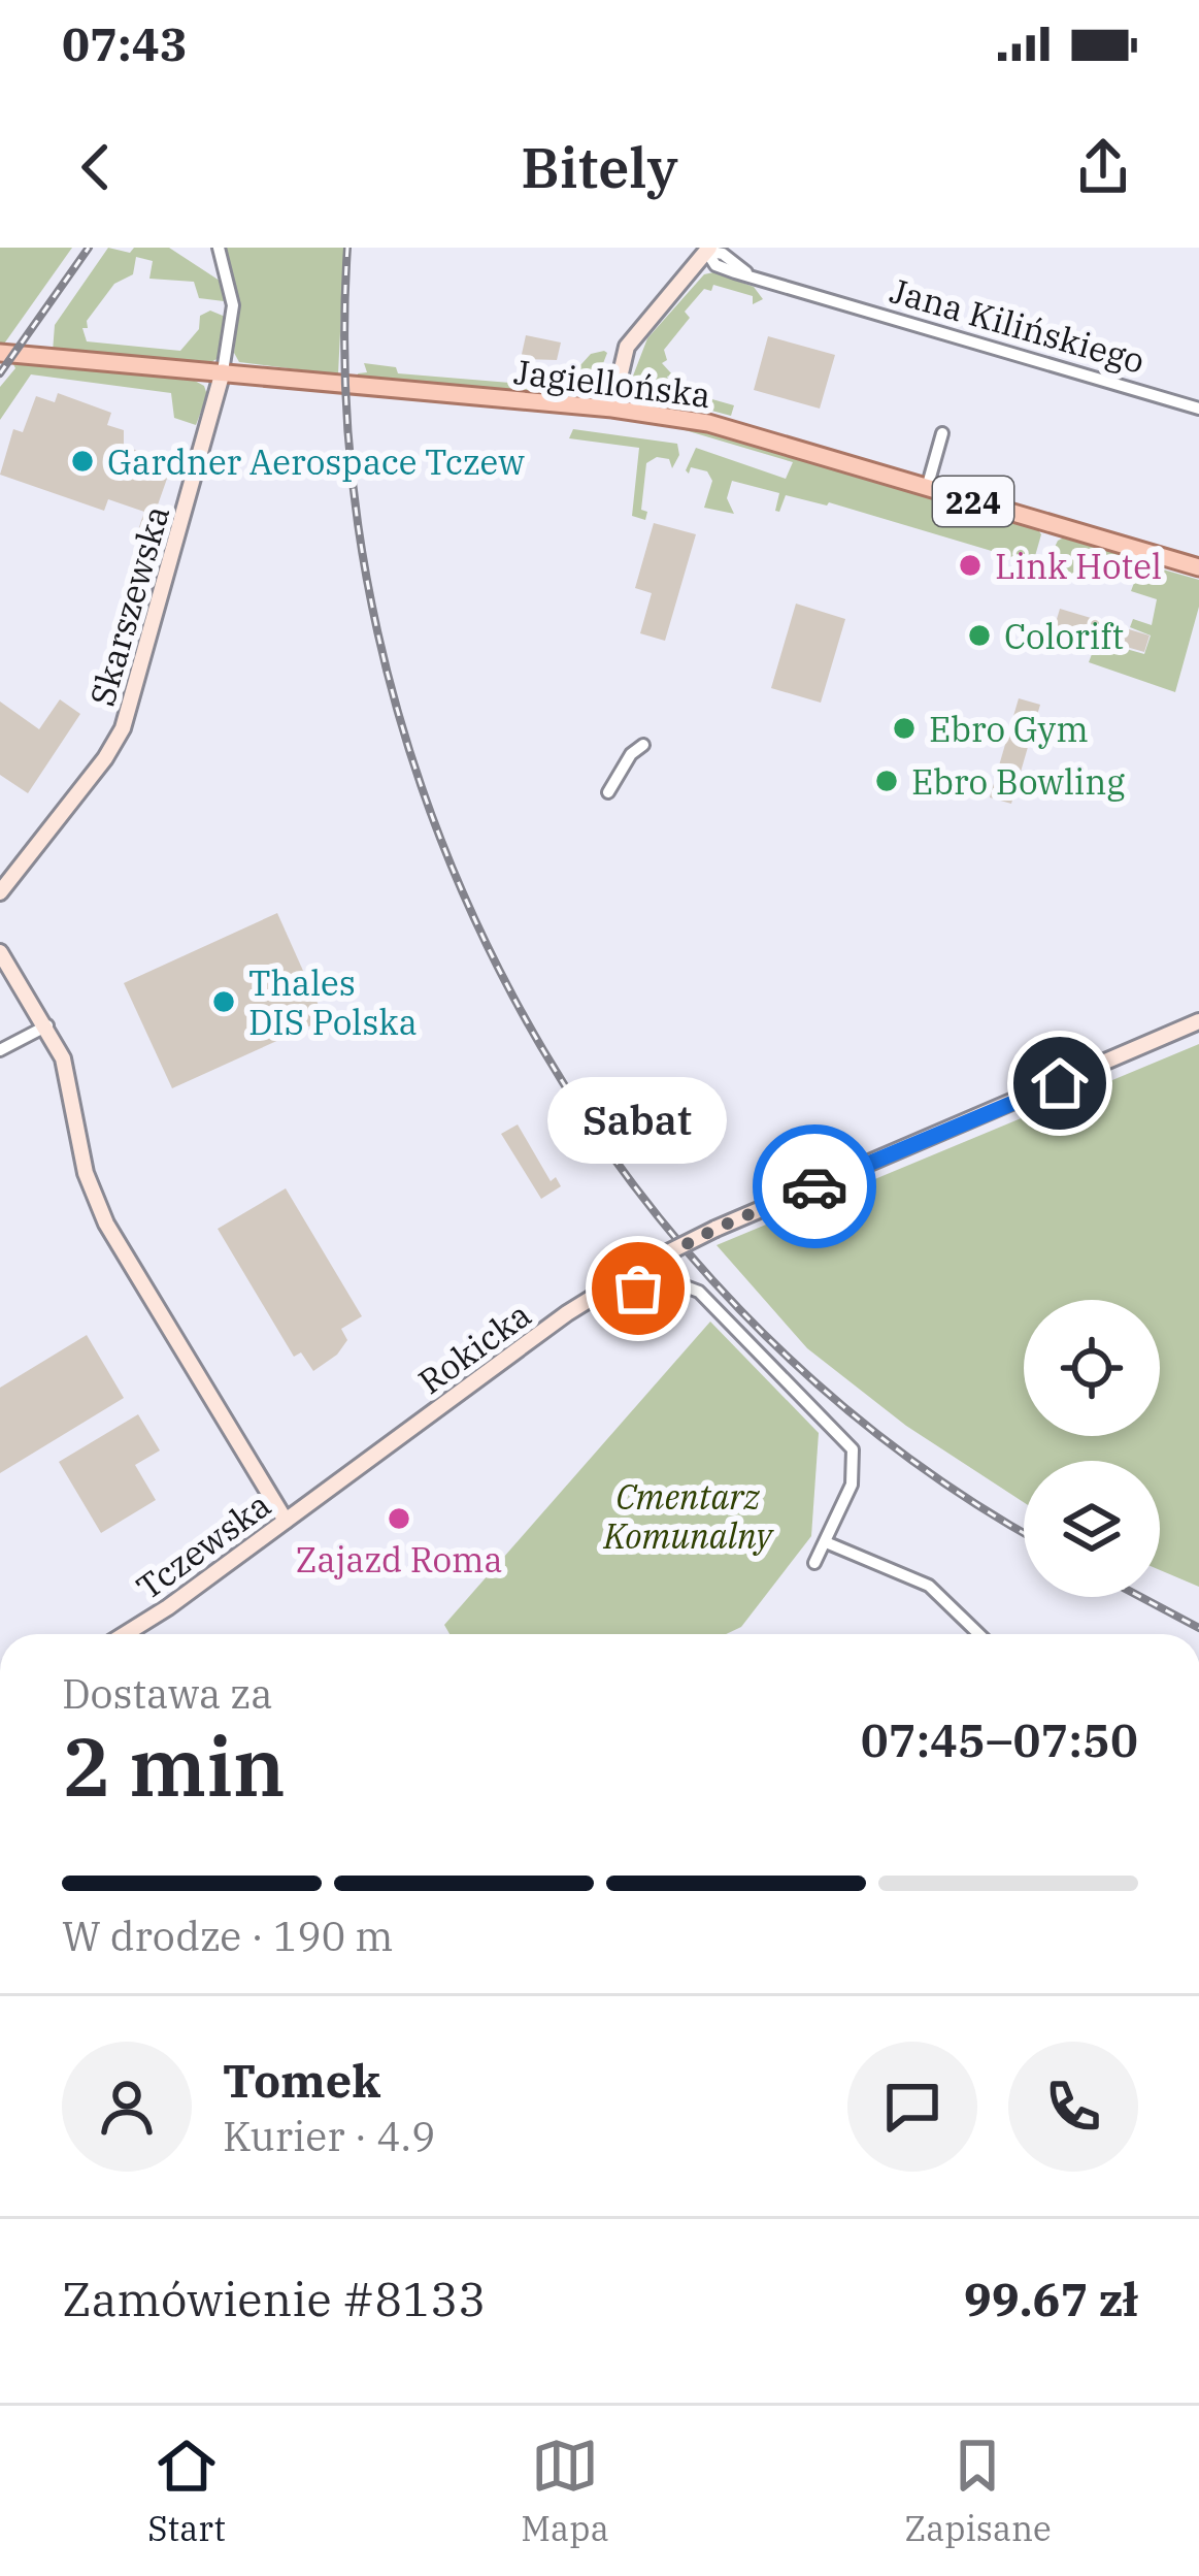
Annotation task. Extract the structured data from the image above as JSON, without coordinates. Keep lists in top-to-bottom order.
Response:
{
  "streets": {
    "main road": ["Jagiellońska", "224"],
    "street": [
      "Jana Kilińskiego",
      "Skarszewska",
      "Rokicka",
      "Tczewska"
    ]
  },
  "crossings": [
    ["Jagiellońska", "Skarszewska"],
    ["Rokicka", "Tczewska"]
  ],
  "parks": ["Cmentarz Komunalny"],
  "places": [
    "Gardner Aerospace Tczew",
    "Link Hotel",
    "Colorift",
    "Ebro Gym",
    "Ebro Bowling",
    "Thales DIS Polska",
    "Sabat",
    "Zajazd Roma"
  ],
  "page": {
    "status": "07:43",
    "header": "Bitely",
    "bubble": "Sabat",
    "heading": ["2 min", "Dostawa za", "07:45–07:50"],
    "panel": [
      "Tomek",
      "Kurier · 4.9",
      "Zamówienie #8133",
      "99.67 zł"
    ],
    "bar": "W drodze · 190 m",
    "tabs": ["Start", "Mapa", "Zapisane"]
  }
}
